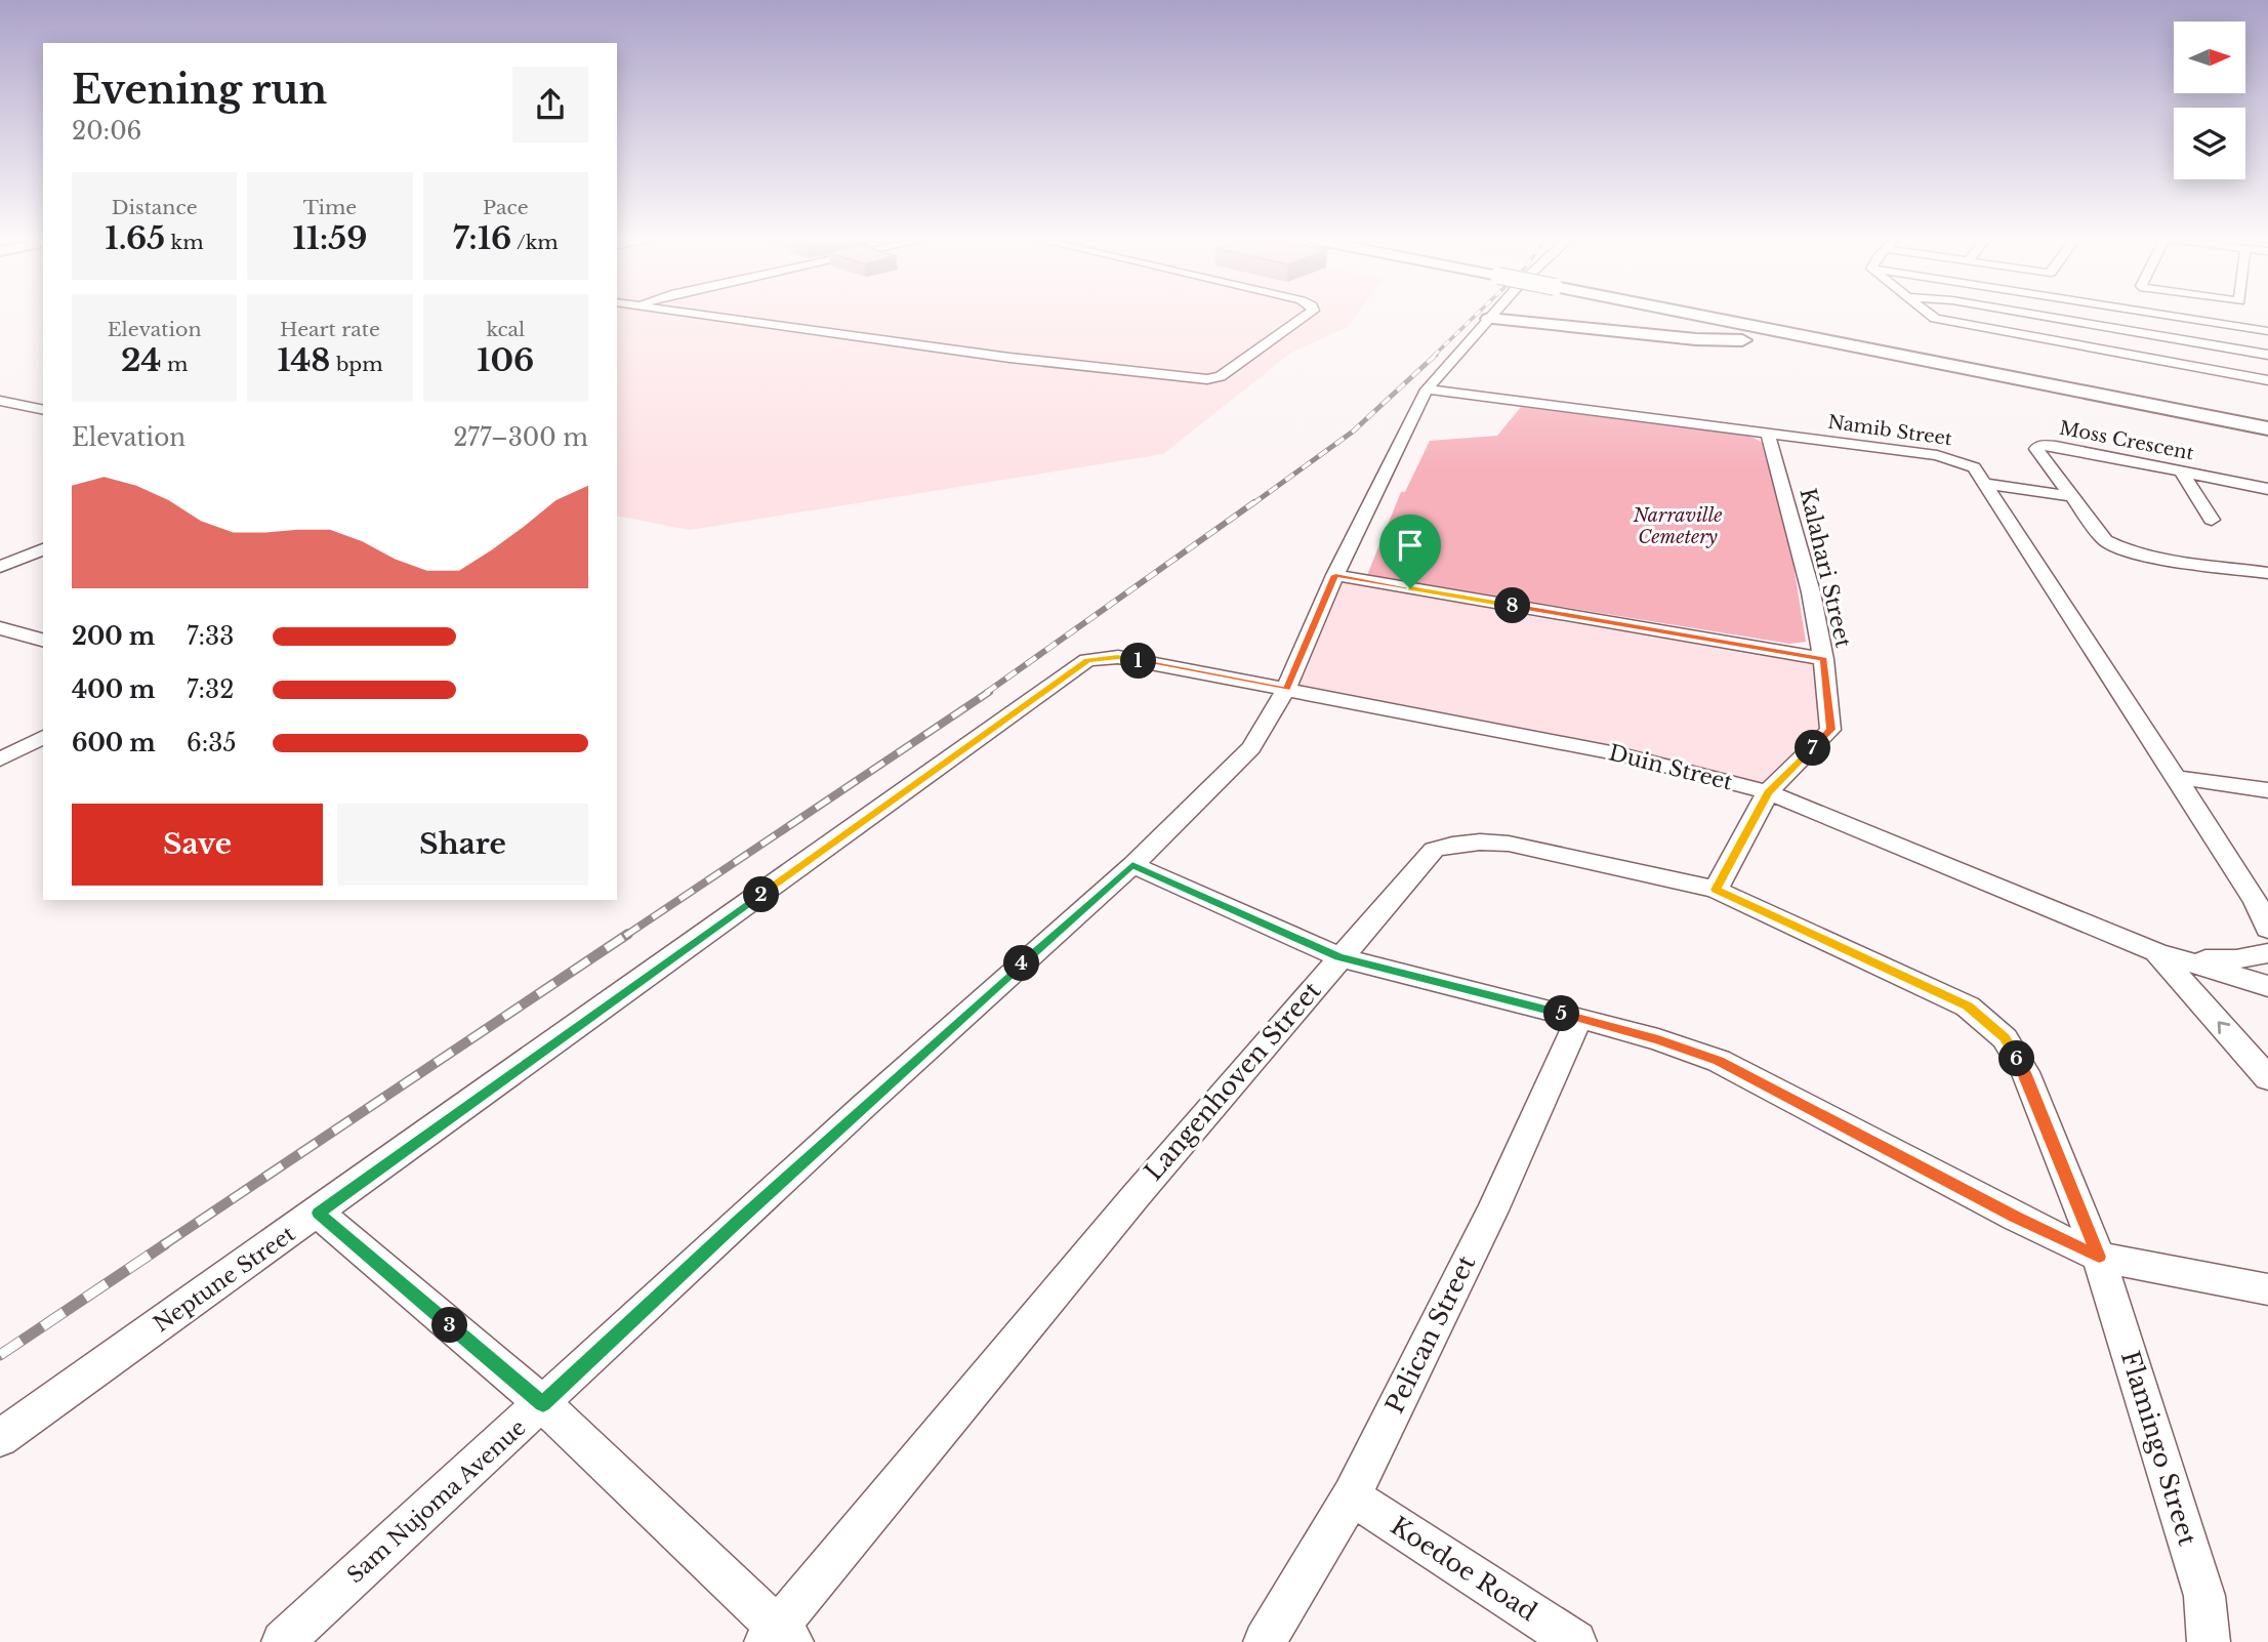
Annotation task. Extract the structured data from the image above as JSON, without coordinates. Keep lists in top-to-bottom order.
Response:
{
  "streets": {
    "street": [
      "Namib Street",
      "Moss Crescent",
      "Kalahari Street",
      "Duin Street",
      "Langenhoven Street",
      "Neptune Street",
      "Pelican Street",
      "Flamingo Street",
      "Sam Nujoma Avenue",
      "Koedoe Road"
    ]
  },
  "crossings": [
    ["Namib Street", "Kalahari Street"],
    ["Namib Street", "Sam Nujoma Avenue"],
    ["Kalahari Street", "Duin Street"],
    ["Kalahari Street", "Langenhoven Street"],
    ["Duin Street", "Neptune Street"],
    ["Duin Street", "Sam Nujoma Avenue"],
    ["Langenhoven Street", "Flamingo Street"],
    ["Neptune Street", "Sam Nujoma Avenue"],
    ["Pelican Street", "Koedoe Road"]
  ],
  "parks": ["Narraville Cemetery"],
  "north": "right",
  "page": {
    "heading": ["Evening run", "20:06"],
    "stats": [
      ["Distance", "1.65 km"],
      ["Time", "11:59"],
      ["Pace", "7:16 /km"],
      ["Elevation", "24 m"],
      ["Heart rate", "148 bpm"],
      ["kcal", "106"]
    ],
    "chart": ["Elevation", "277–300 m"],
    "pins": [
      "8",
      "1",
      "7",
      "2",
      "4",
      "5",
      "6",
      "3"
    ],
    "list": [
      {
        "name": "200 m",
        "note": "7:33"
      },
      {
        "name": "400 m",
        "note": "7:32"
      },
      {
        "name": "600 m",
        "note": "6:35"
      }
    ],
    "buttons": ["Save", "Share"]
  }
}
